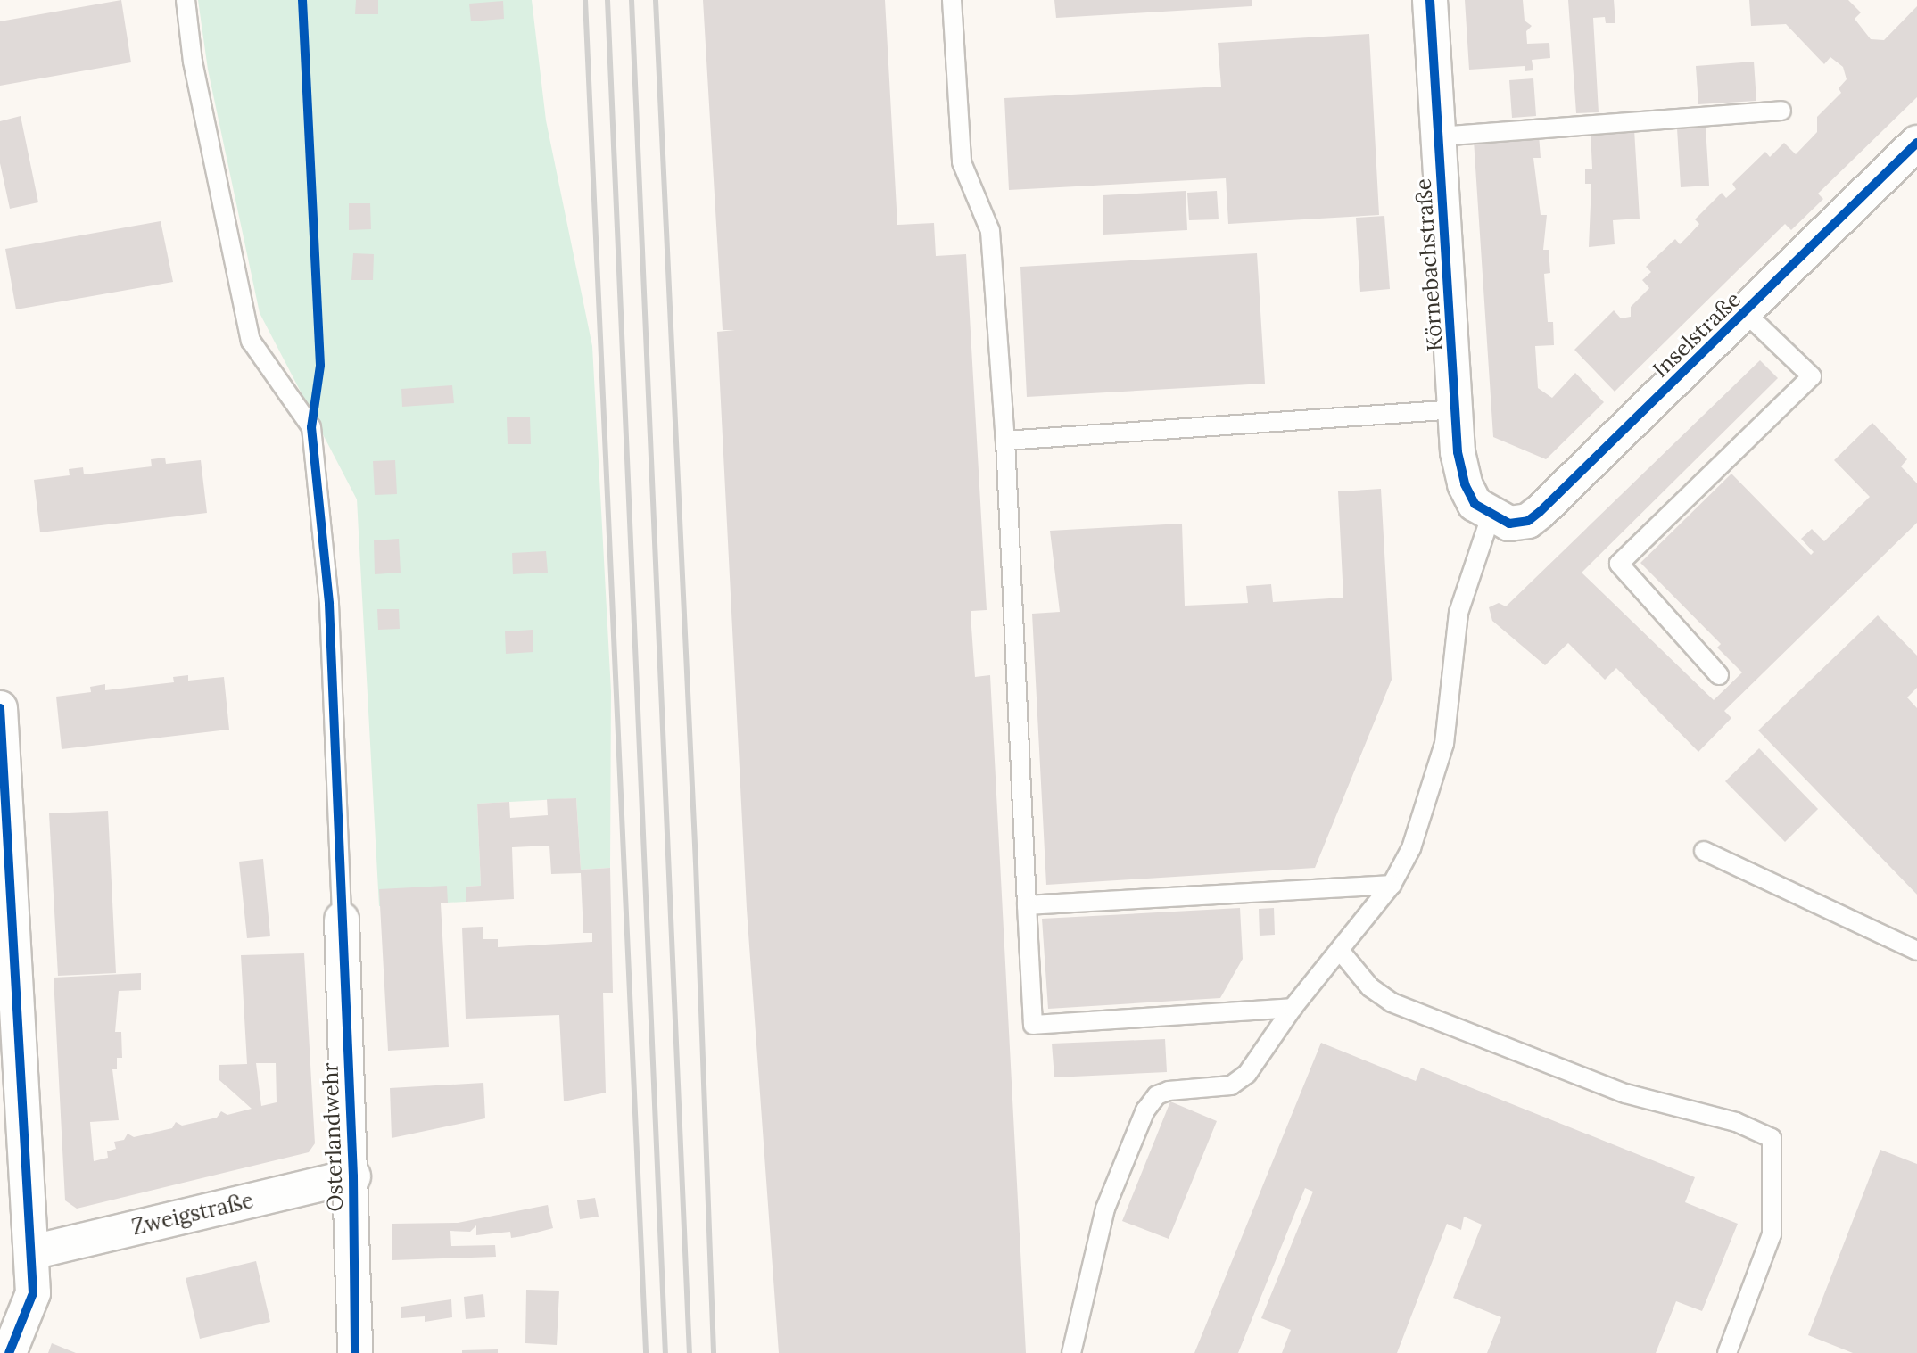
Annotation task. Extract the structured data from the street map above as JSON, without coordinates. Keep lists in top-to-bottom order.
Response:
{
  "streets": {
    "street": [
      "Körnebachstraße",
      "Inselstraße",
      "Osterlandwehr",
      "Zweigstraße"
    ]
  },
  "crossings": [
    ["Körnebachstraße", "Inselstraße"],
    ["Osterlandwehr", "Zweigstraße"]
  ]
}
